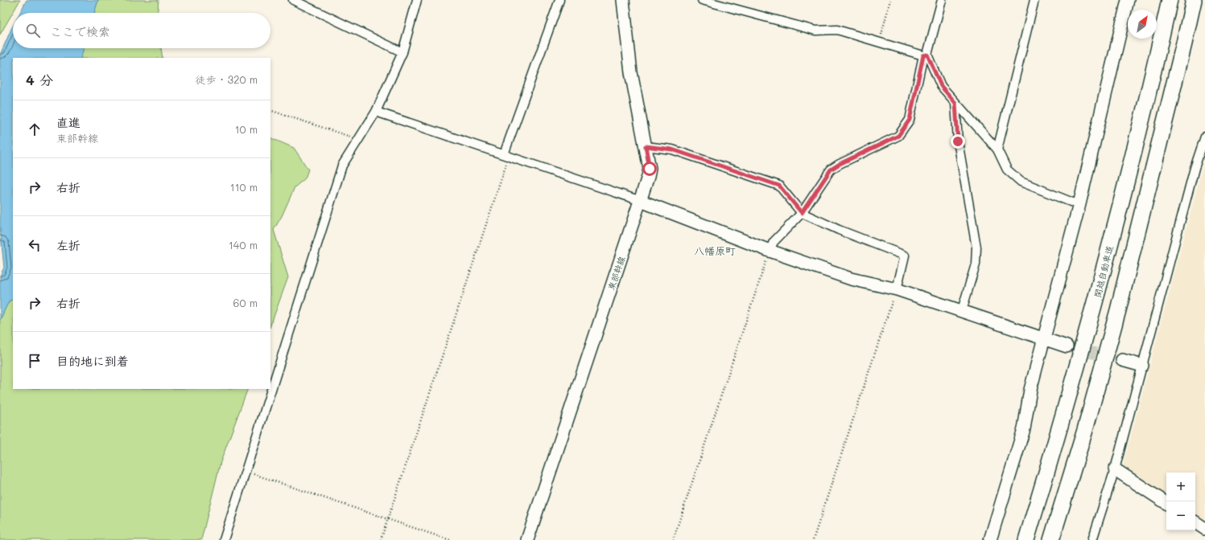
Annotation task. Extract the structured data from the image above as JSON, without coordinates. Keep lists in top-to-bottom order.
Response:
{
  "streets": {
    "highway": ["関越自動車道"],
    "street": ["東部幹線"]
  },
  "districts": ["八幡原町"],
  "north": "top right",
  "page": {
    "search": "ここで検索",
    "heading": ["4 分", "徒歩 · 320 m"],
    "list": [
      ["直進", "東部幹線", "10 m"],
      ["右折", "110 m"],
      ["左折", "140 m"],
      ["右折", "60 m"],
      "目的地に到着"
    ],
    "map_buttons": ["+", "−"]
  }
}
